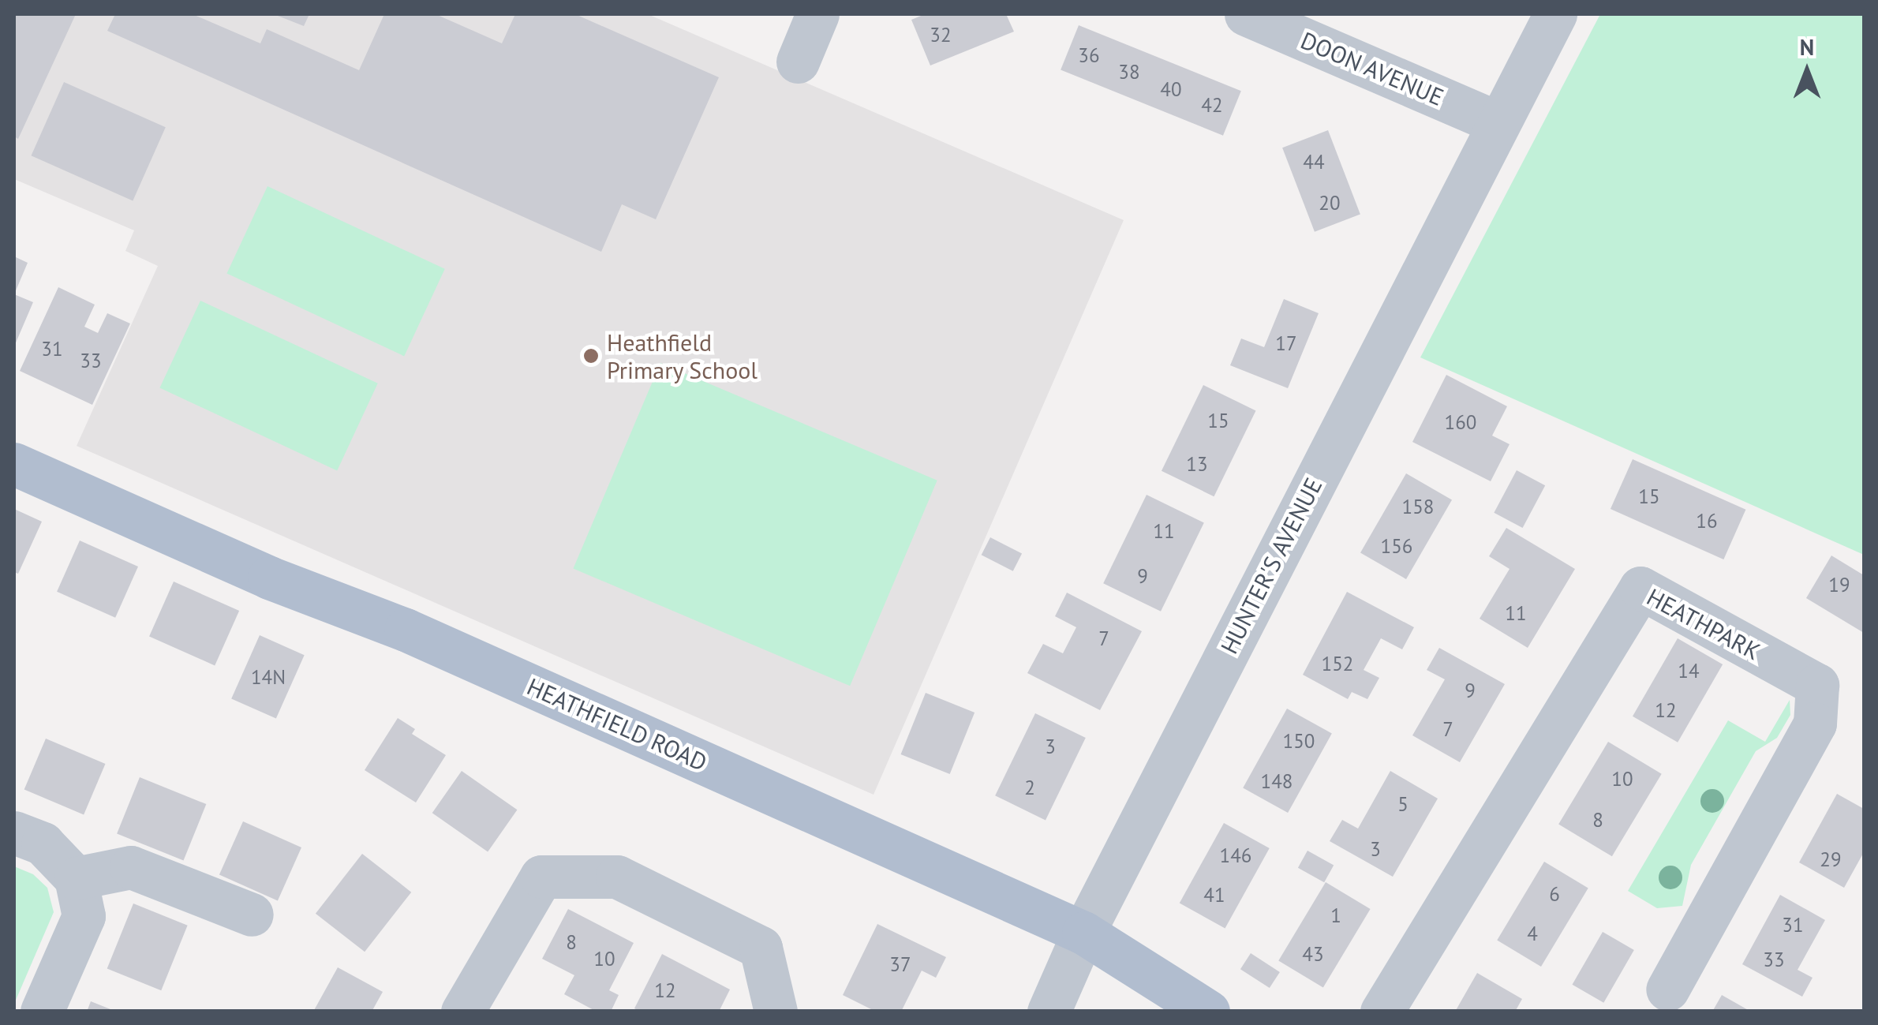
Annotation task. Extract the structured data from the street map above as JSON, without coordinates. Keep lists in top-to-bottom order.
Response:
{
  "streets": {
    "main road": ["HEATHFIELD ROAD"],
    "street": ["DOON AVENUE", "HUNTER'S AVENUE", "HEATHPARK"]
  },
  "crossings": [
    ["DOON AVENUE", "HUNTER'S AVENUE"],
    ["HUNTER'S AVENUE", "HEATHFIELD ROAD"]
  ],
  "places": ["Heathfield Primary School"],
  "house_numbers": [
    "32",
    "36",
    "38",
    "40",
    "42",
    "44",
    "20",
    "17",
    "31",
    "33",
    "15",
    "160",
    "13",
    "15",
    "158",
    "16",
    "11",
    "156",
    "9",
    "19",
    "11",
    "7",
    "152",
    "14",
    "14N",
    "9",
    "12",
    "7",
    "150",
    "3",
    "10",
    "148",
    "2",
    "5",
    "8",
    "3",
    "146",
    "29",
    "6",
    "41",
    "1",
    "31",
    "4",
    "8",
    "43",
    "10",
    "33",
    "37",
    "12"
  ],
  "north": "top"
}
